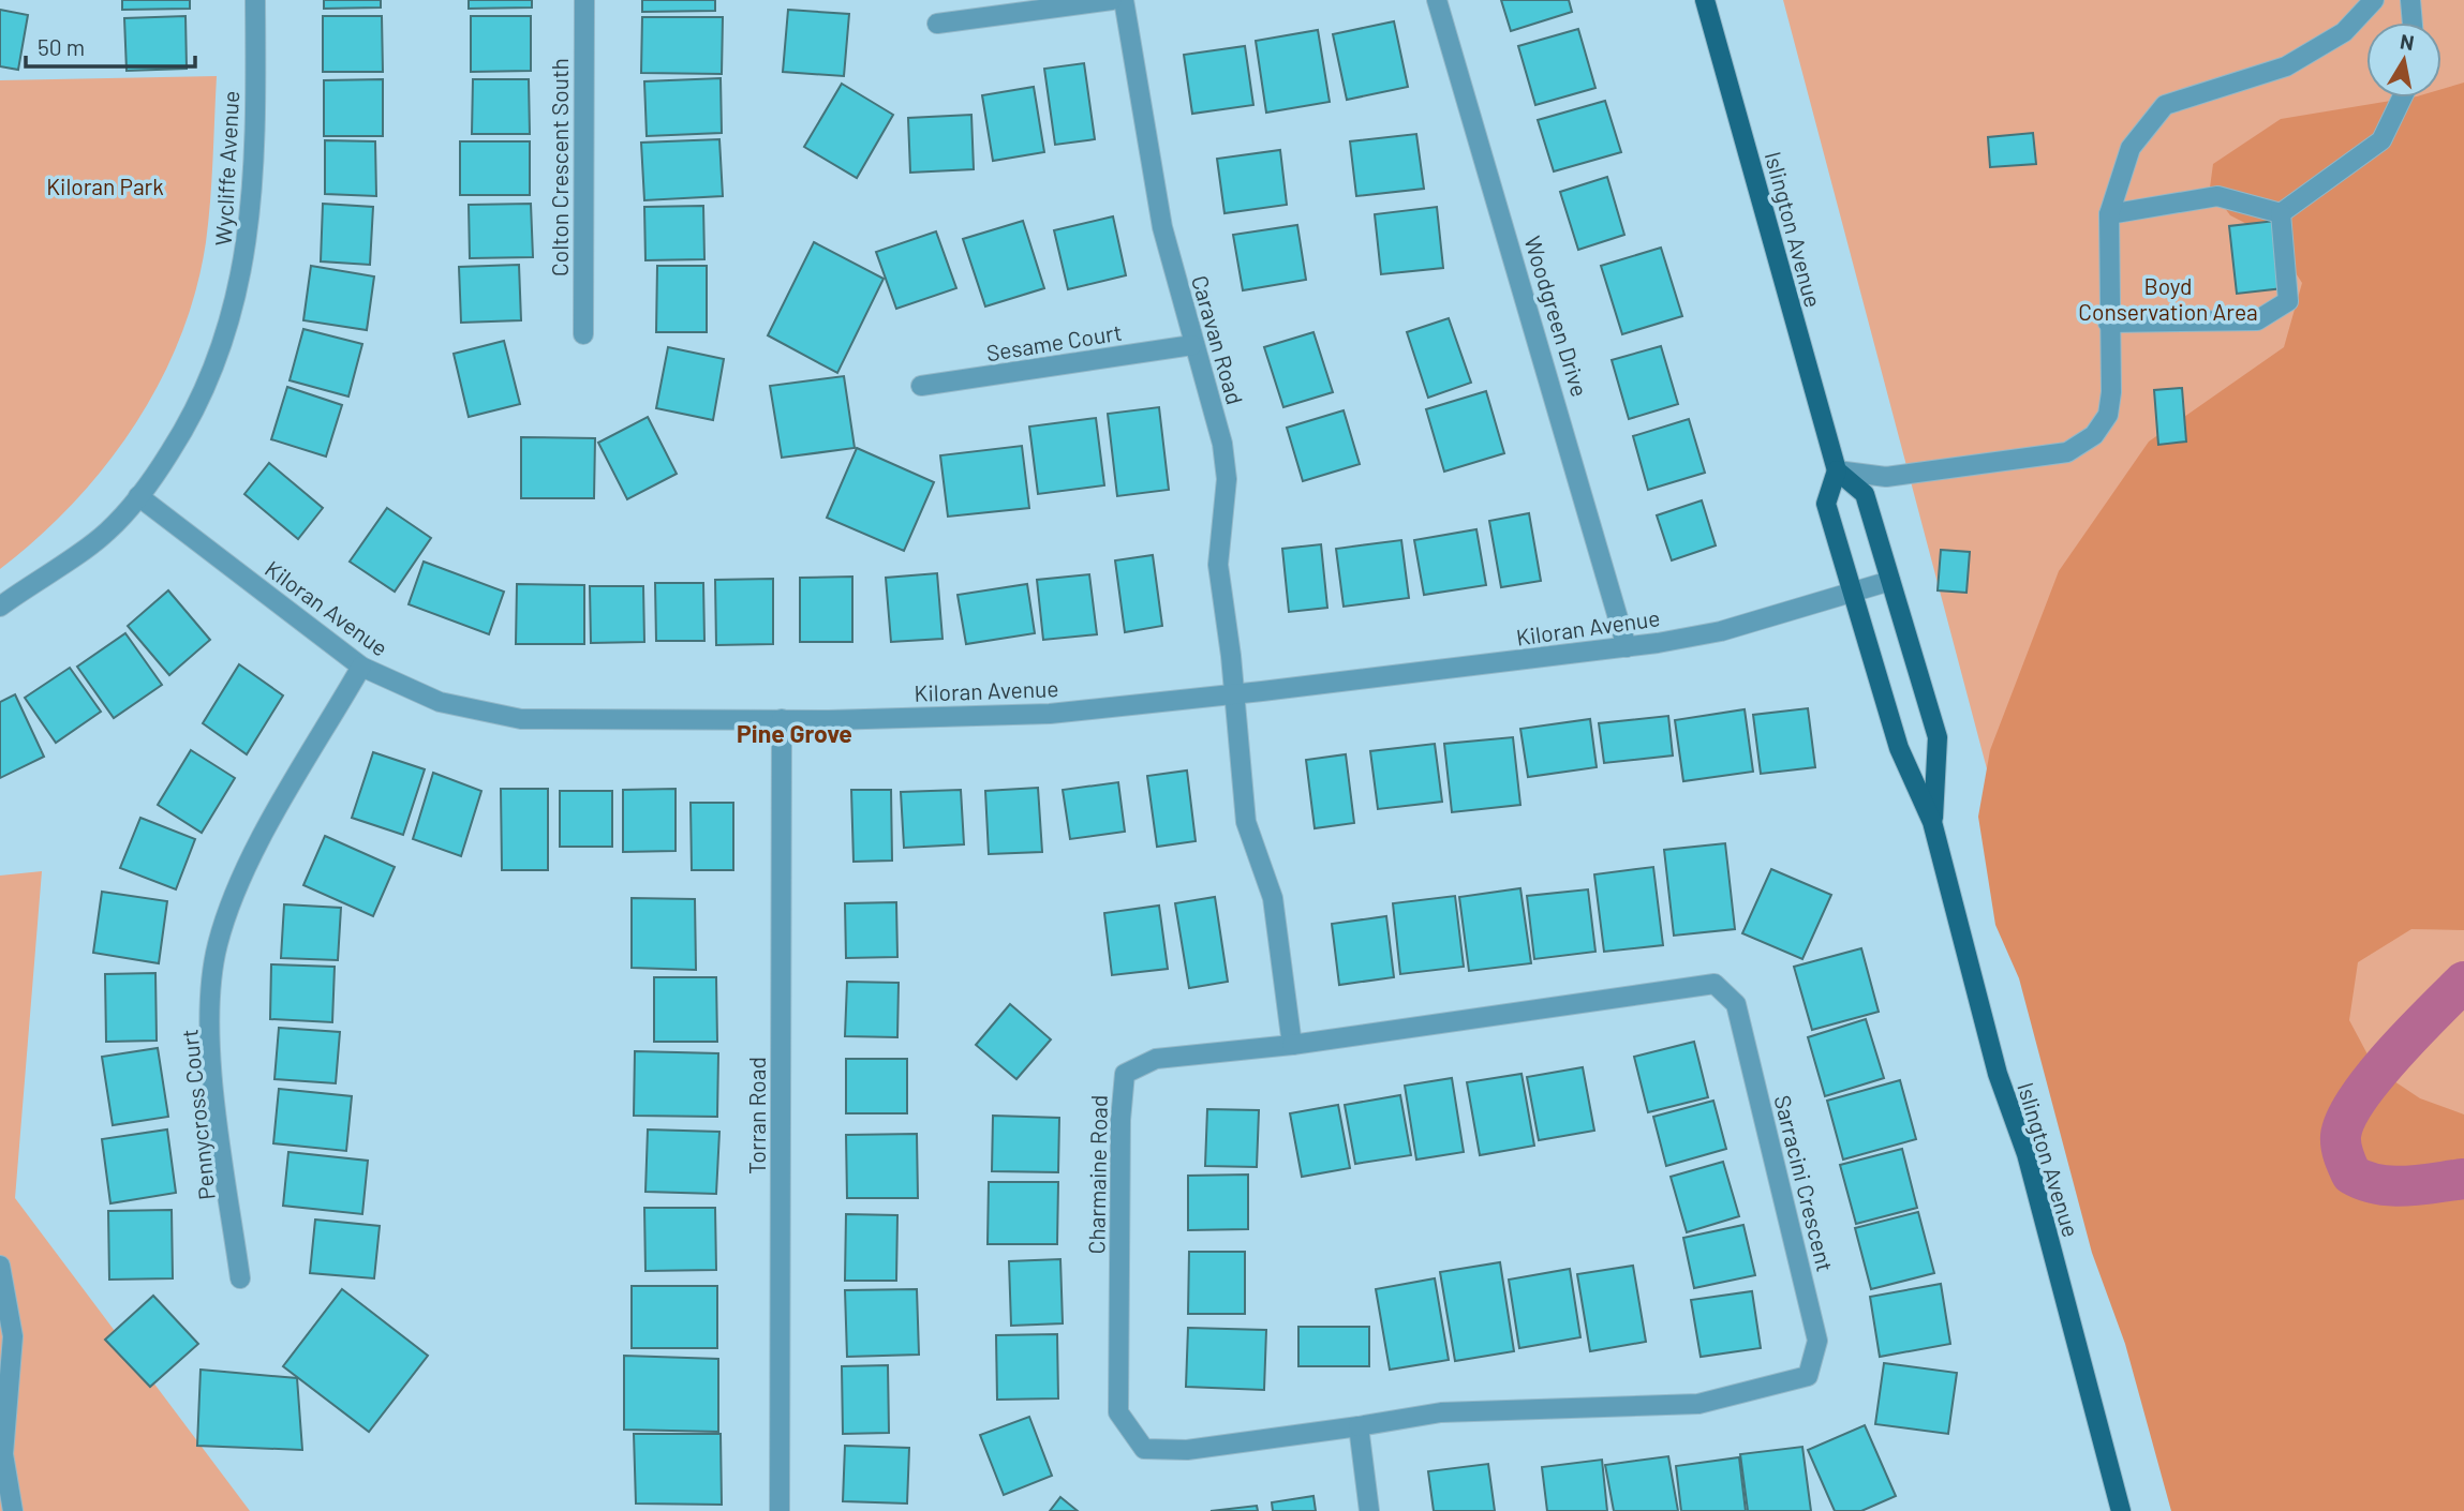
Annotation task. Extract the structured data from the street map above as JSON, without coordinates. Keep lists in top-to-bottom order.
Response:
{
  "streets": {
    "main road": ["Islington Avenue"],
    "street": [
      "Colton Crescent South",
      "Wycliffe Avenue",
      "Woodgreen Drive",
      "Caravan Road",
      "Sesame Court",
      "Kiloran Avenue",
      "Pennycross Court",
      "Torran Road",
      "Charmaine Road",
      "Sarracini Crescent"
    ]
  },
  "crossings": [
    ["Wycliffe Avenue", "Kiloran Avenue"],
    ["Islington Avenue", "Kiloran Avenue"],
    ["Woodgreen Drive", "Kiloran Avenue"],
    ["Caravan Road", "Sesame Court"],
    ["Caravan Road", "Kiloran Avenue"],
    ["Kiloran Avenue", "Pennycross Court"],
    ["Kiloran Avenue", "Torran Road"],
    ["Charmaine Road", "Sarracini Crescent"]
  ],
  "districts": ["Pine Grove"],
  "parks": ["Kiloran Park", "Boyd Conservation Area"],
  "scale_bar": "50 m",
  "north": "top"
}
